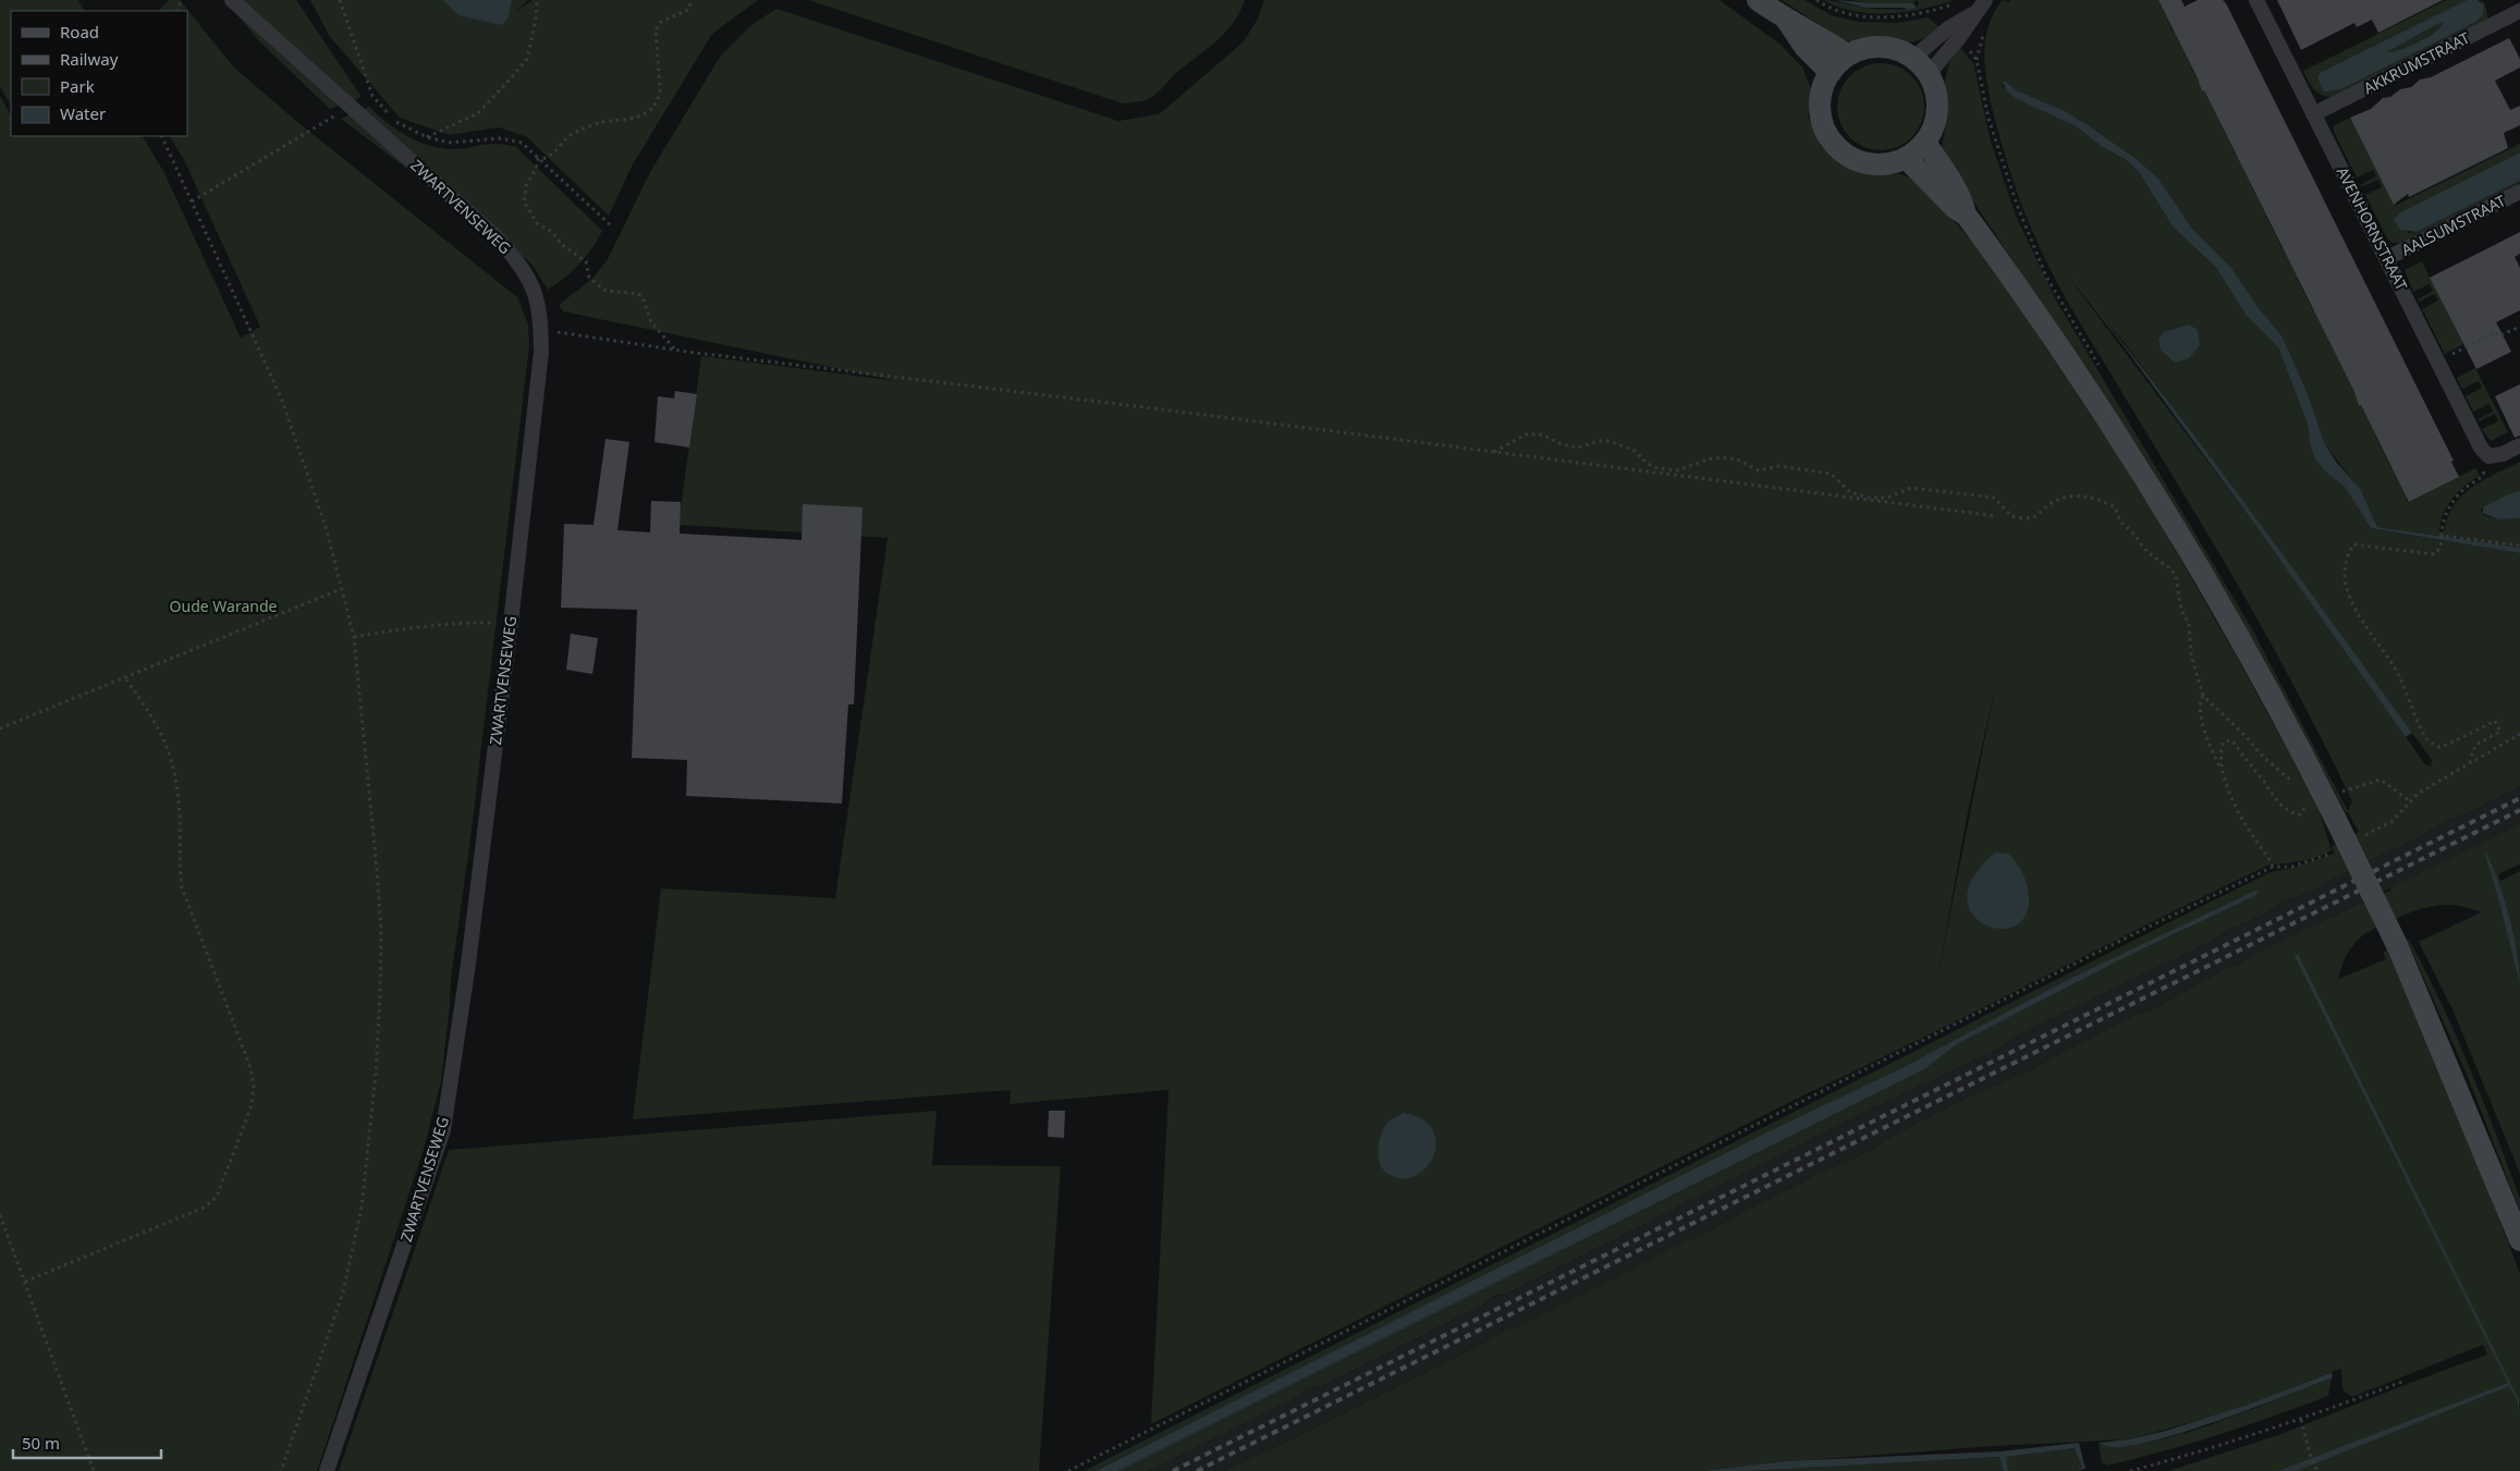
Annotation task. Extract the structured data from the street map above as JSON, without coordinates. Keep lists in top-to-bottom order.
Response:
{
  "streets": {
    "street": [
      "AKKRUMSTRAAT",
      "ZWARTVENSEWEG",
      "AALSUMSTRAAT",
      "AVENHORNSTRAAT"
    ]
  },
  "crossings": [
    ["AKKRUMSTRAAT", "AVENHORNSTRAAT"],
    ["AALSUMSTRAAT", "AVENHORNSTRAAT"]
  ],
  "parks": ["Oude Warande"],
  "legend": [
    "Road",
    "Railway",
    "Park",
    "Water"
  ],
  "scale_bar": "50 m"
}
